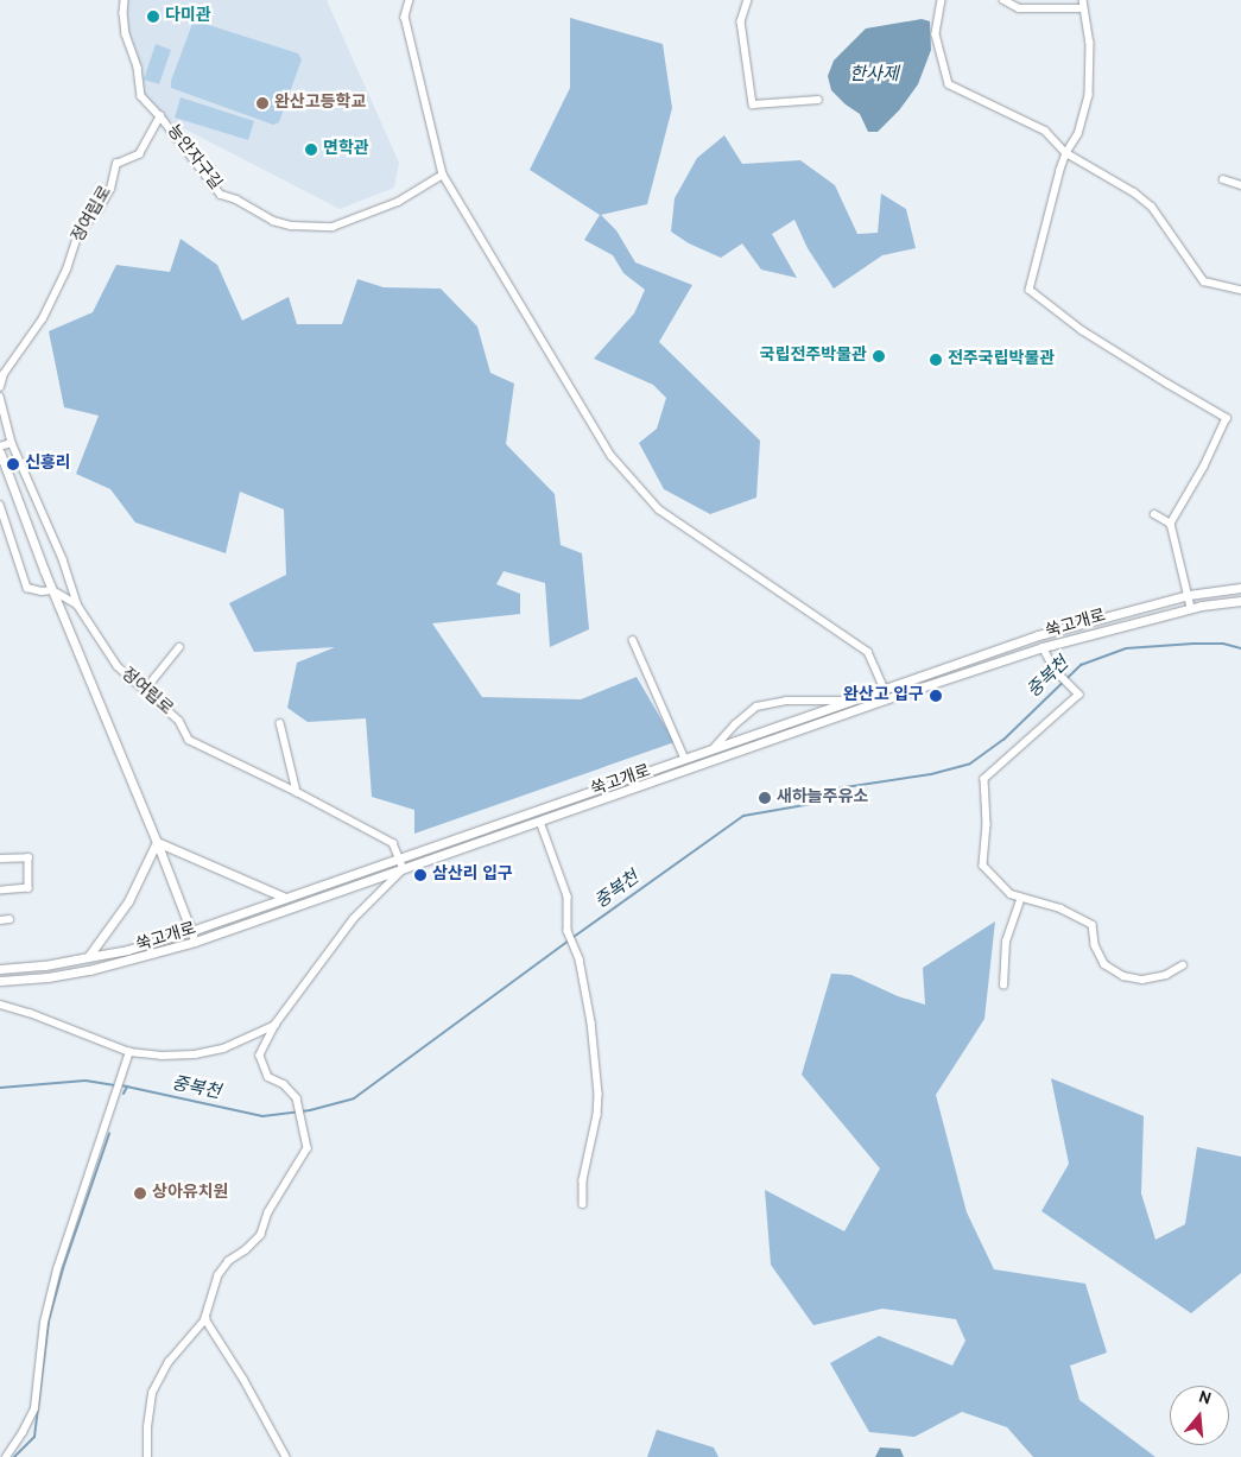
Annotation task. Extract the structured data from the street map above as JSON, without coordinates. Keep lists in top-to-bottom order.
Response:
{
  "streets": {
    "street": ["능안자구길", "정여립로", "쑥고개로"]
  },
  "crossings": [
    ["능안자구길", "정여립로"],
    ["정여립로", "쑥고개로"]
  ],
  "water": ["한사제", "중복천"],
  "places": [
    "다미관",
    "완산고등학교",
    "면학관",
    "국립전주박물관",
    "전주국립박물관",
    "신흥리",
    "완산고 입구",
    "새하늘주유소",
    "삼산리 입구",
    "상아유치원"
  ],
  "north": "top"
}
